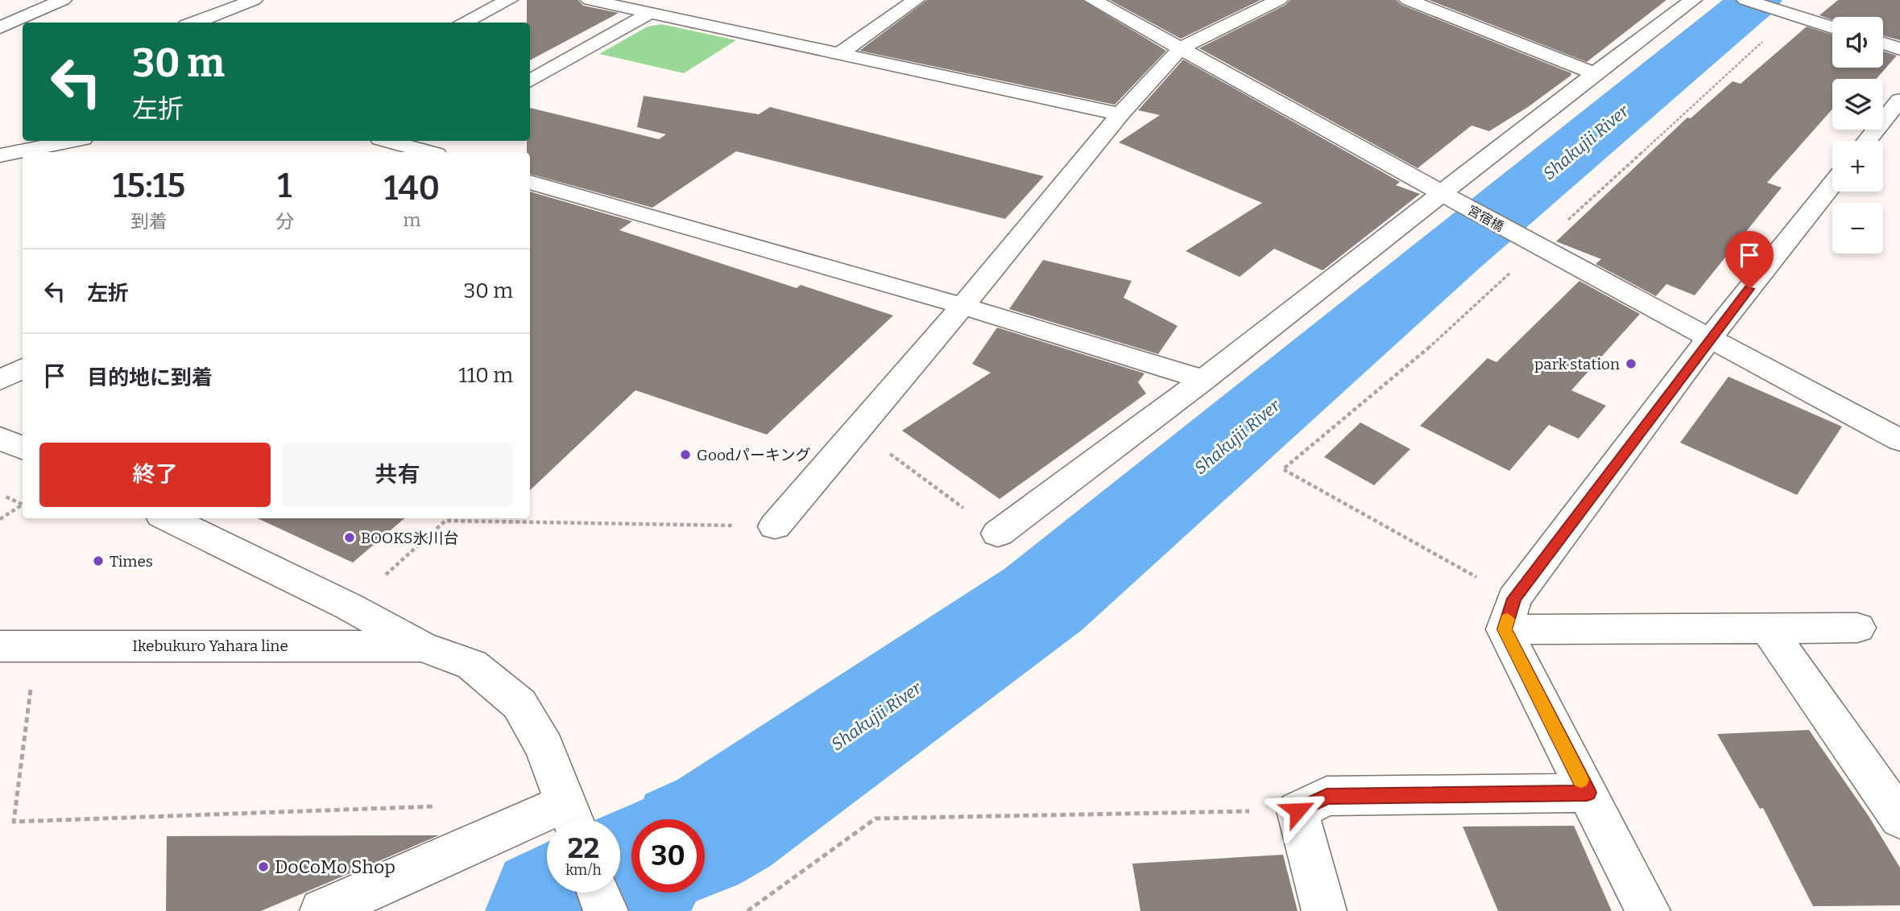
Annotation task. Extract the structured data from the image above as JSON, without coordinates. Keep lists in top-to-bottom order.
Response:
{
  "streets": {
    "street": ["宮宿橋", "Ikebukuro Yahara line"]
  },
  "water": ["Shakujii River"],
  "places": [
    "park station",
    "Goodパーキング",
    "BOOKS氷川台",
    "Times",
    "DoCoMo Shop"
  ],
  "page": {
    "map_buttons": ["+", "−"],
    "turn": ["30 m", "左折"],
    "eta": [
      "15:15",
      "到着",
      "1",
      "分",
      "140",
      "m"
    ],
    "list": [
      {
        "name": "左折",
        "value": "30 m"
      },
      {
        "name": "目的地に到着",
        "value": "110 m"
      }
    ],
    "buttons": ["終了", "共有"],
    "speed": "22 km/h",
    "limit": "30"
  }
}
